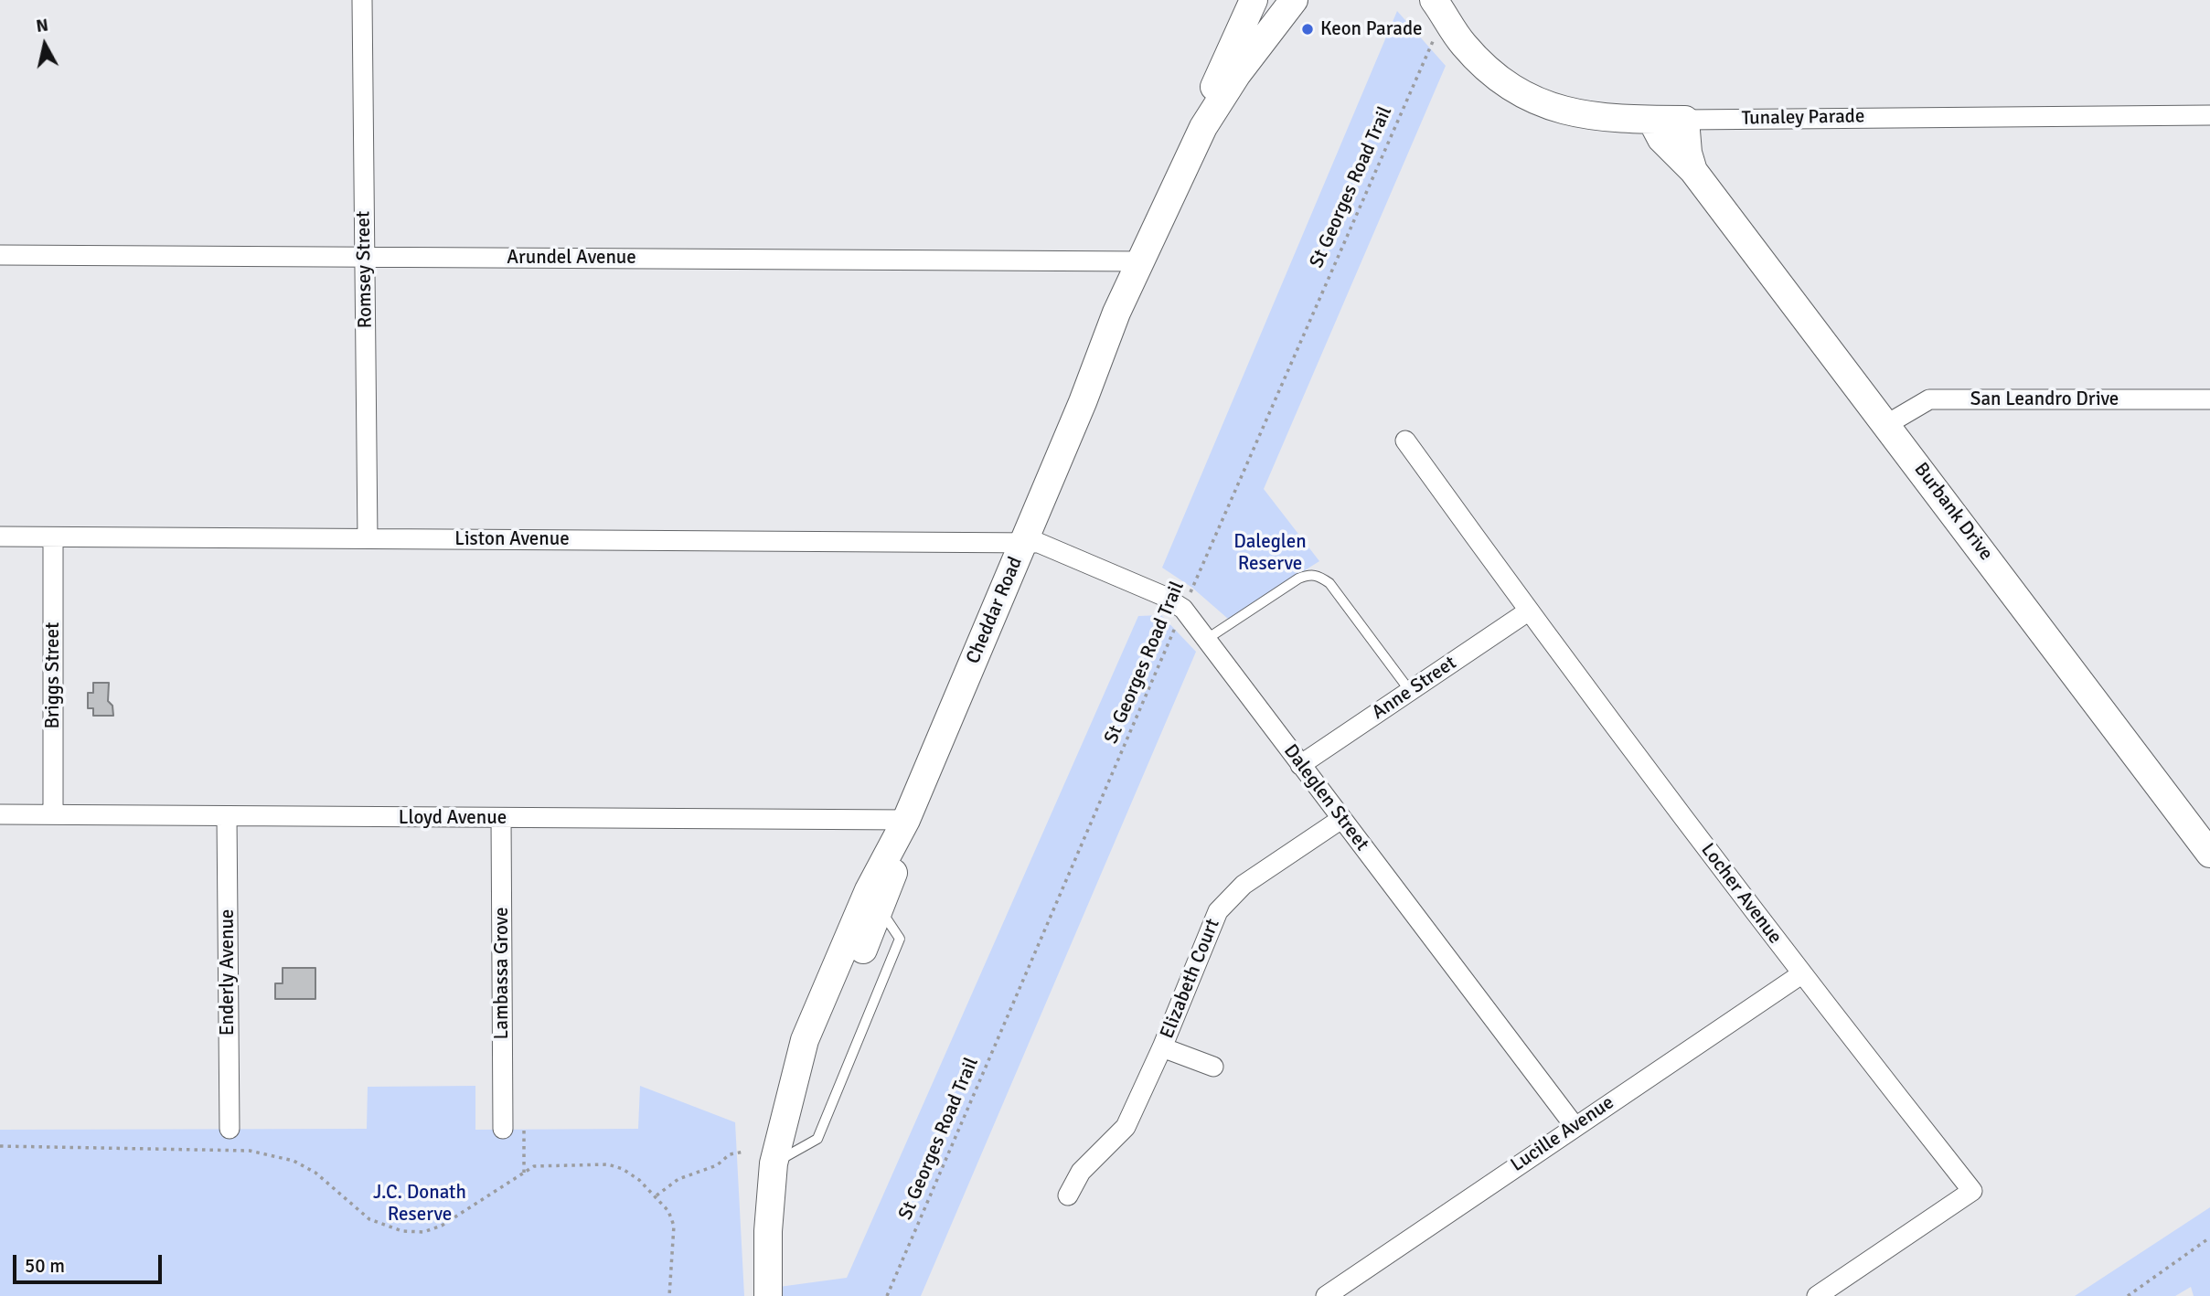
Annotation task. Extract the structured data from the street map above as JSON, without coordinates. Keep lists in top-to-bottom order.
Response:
{
  "streets": {
    "main road": ["Tunaley Parade", "Burbank Drive", "Cheddar Road"],
    "street": [
      "Arundel Avenue",
      "Romsey Street",
      "San Leandro Drive",
      "Liston Avenue",
      "Briggs Street",
      "Anne Street",
      "Daleglen Street",
      "Lloyd Avenue",
      "Locher Avenue",
      "Enderly Avenue",
      "Lambassa Grove",
      "Elizabeth Court",
      "Lucille Avenue"
    ],
    "path": ["St Georges Road Trail"]
  },
  "crossings": [
    ["Tunaley Parade", "Burbank Drive"],
    ["St Georges Road Trail", "Daleglen Street"],
    ["Arundel Avenue", "Romsey Street"],
    ["Arundel Avenue", "Cheddar Road"],
    ["Romsey Street", "Liston Avenue"],
    ["San Leandro Drive", "Burbank Drive"],
    ["Liston Avenue", "Cheddar Road"],
    ["Liston Avenue", "Briggs Street"],
    ["Liston Avenue", "Daleglen Street"],
    ["Cheddar Road", "Daleglen Street"],
    ["Cheddar Road", "Lloyd Avenue"],
    ["Briggs Street", "Lloyd Avenue"],
    ["Anne Street", "Daleglen Street"],
    ["Anne Street", "Locher Avenue"],
    ["Daleglen Street", "Elizabeth Court"],
    ["Daleglen Street", "Lucille Avenue"],
    ["Lloyd Avenue", "Enderly Avenue"],
    ["Lloyd Avenue", "Lambassa Grove"],
    ["Locher Avenue", "Lucille Avenue"]
  ],
  "parks": ["Daleglen Reserve", "J.C. Donath Reserve"],
  "places": ["Keon Parade"],
  "scale_bar": "50 m",
  "north": "top"
}
